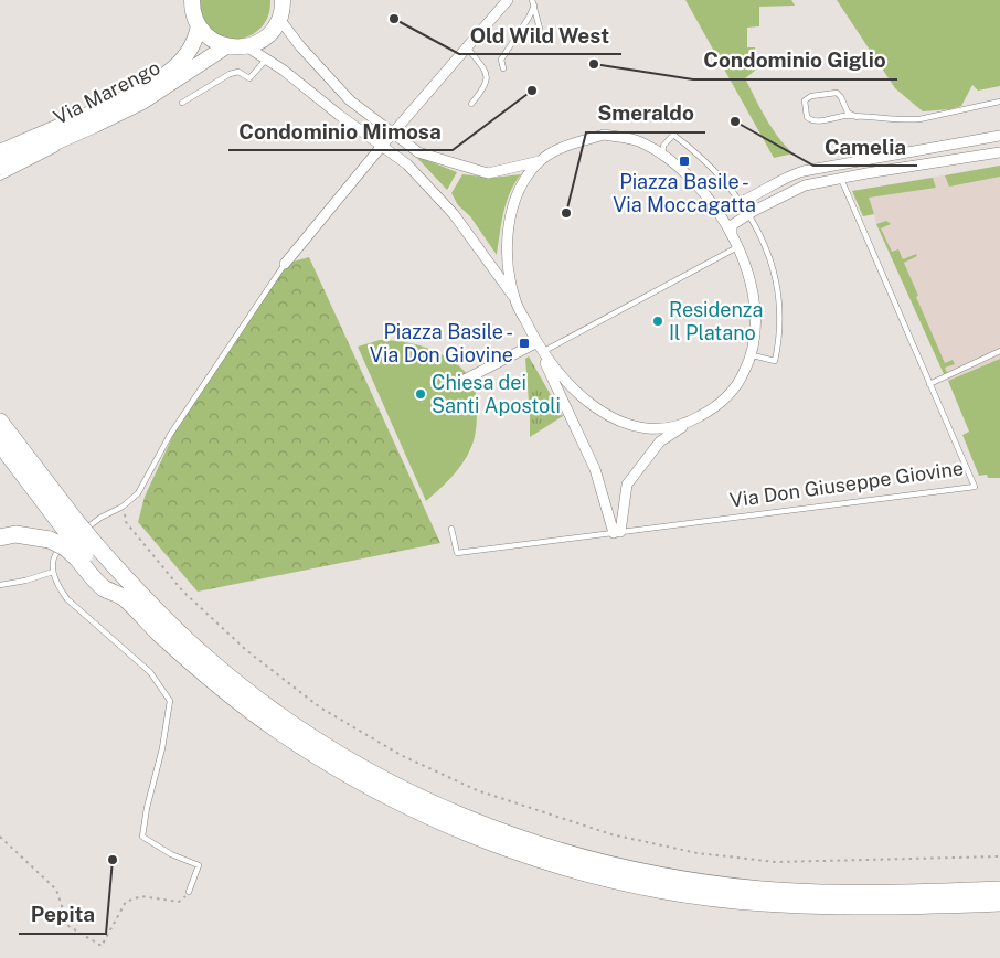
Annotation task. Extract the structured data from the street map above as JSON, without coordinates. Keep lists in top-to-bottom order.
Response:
{
  "streets": {
    "main road": ["Via Marengo"],
    "lane": ["Via Don Giuseppe Giovine"]
  },
  "places": {
    "other": [
      "Old Wild West",
      "Condominio Giglio",
      "Condominio Mimosa",
      "Camelia",
      "Smeraldo",
      "Residenza Il Platano",
      "Chiesa dei Santi Apostoli",
      "Pepita"
    ],
    "transit": ["Piazza Basile - Via Moccagatta", "Piazza Basile - Via Don Giovine"]
  }
}
